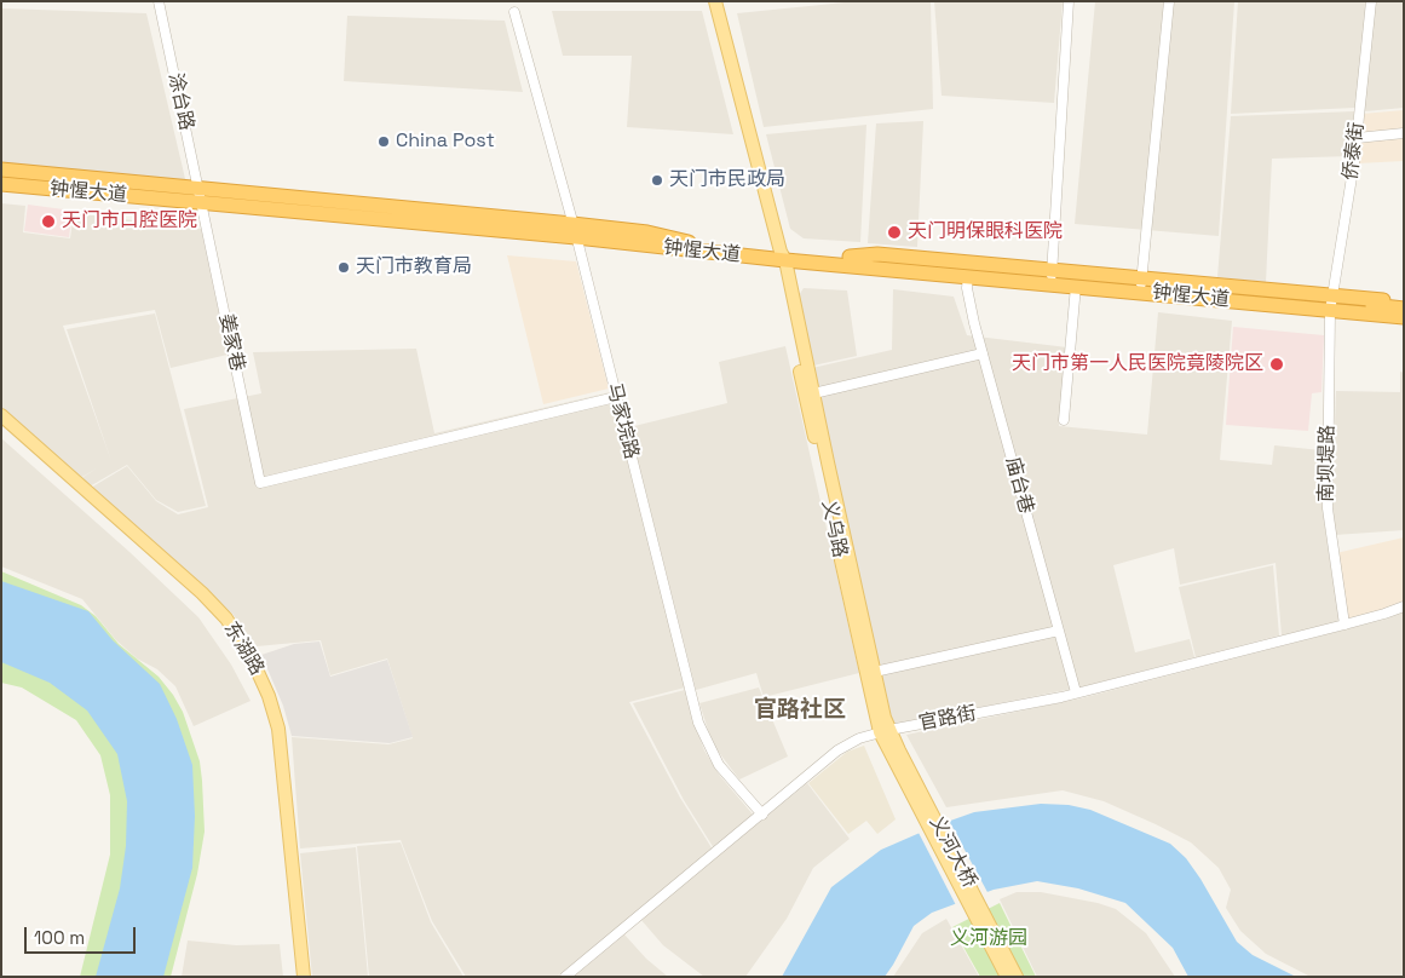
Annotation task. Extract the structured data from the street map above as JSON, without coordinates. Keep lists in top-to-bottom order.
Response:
{
  "streets": {
    "highway": ["钟惺大道"],
    "main road": ["义乌路", "东湖路", "义河大桥"],
    "street": [
      "涂台路",
      "侨泰街",
      "姜家巷",
      "马家垸路",
      "南坝堤路",
      "庙台巷",
      "官路街"
    ]
  },
  "crossings": [
    ["涂台路", "钟惺大道"],
    ["涂台路", "姜家巷"],
    ["侨泰街", "钟惺大道"],
    ["侨泰街", "南坝堤路"],
    ["钟惺大道", "姜家巷"],
    ["钟惺大道", "马家垸路"],
    ["钟惺大道", "南坝堤路"],
    ["钟惺大道", "庙台巷"],
    ["钟惺大道", "义乌路"],
    ["姜家巷", "马家垸路"],
    ["马家垸路", "官路街"],
    ["南坝堤路", "官路街"],
    ["庙台巷", "官路街"],
    ["义乌路", "官路街"],
    ["义乌路", "义河大桥"]
  ],
  "districts": ["官路社区"],
  "parks": ["义河游园"],
  "places": [
    "China Post",
    "天门市民政局",
    "天门市口腔医院",
    "天门明保眼科医院",
    "天门市教育局",
    "天门市第一人民医院竟陵院区"
  ],
  "scale_bar": "100 m"
}
